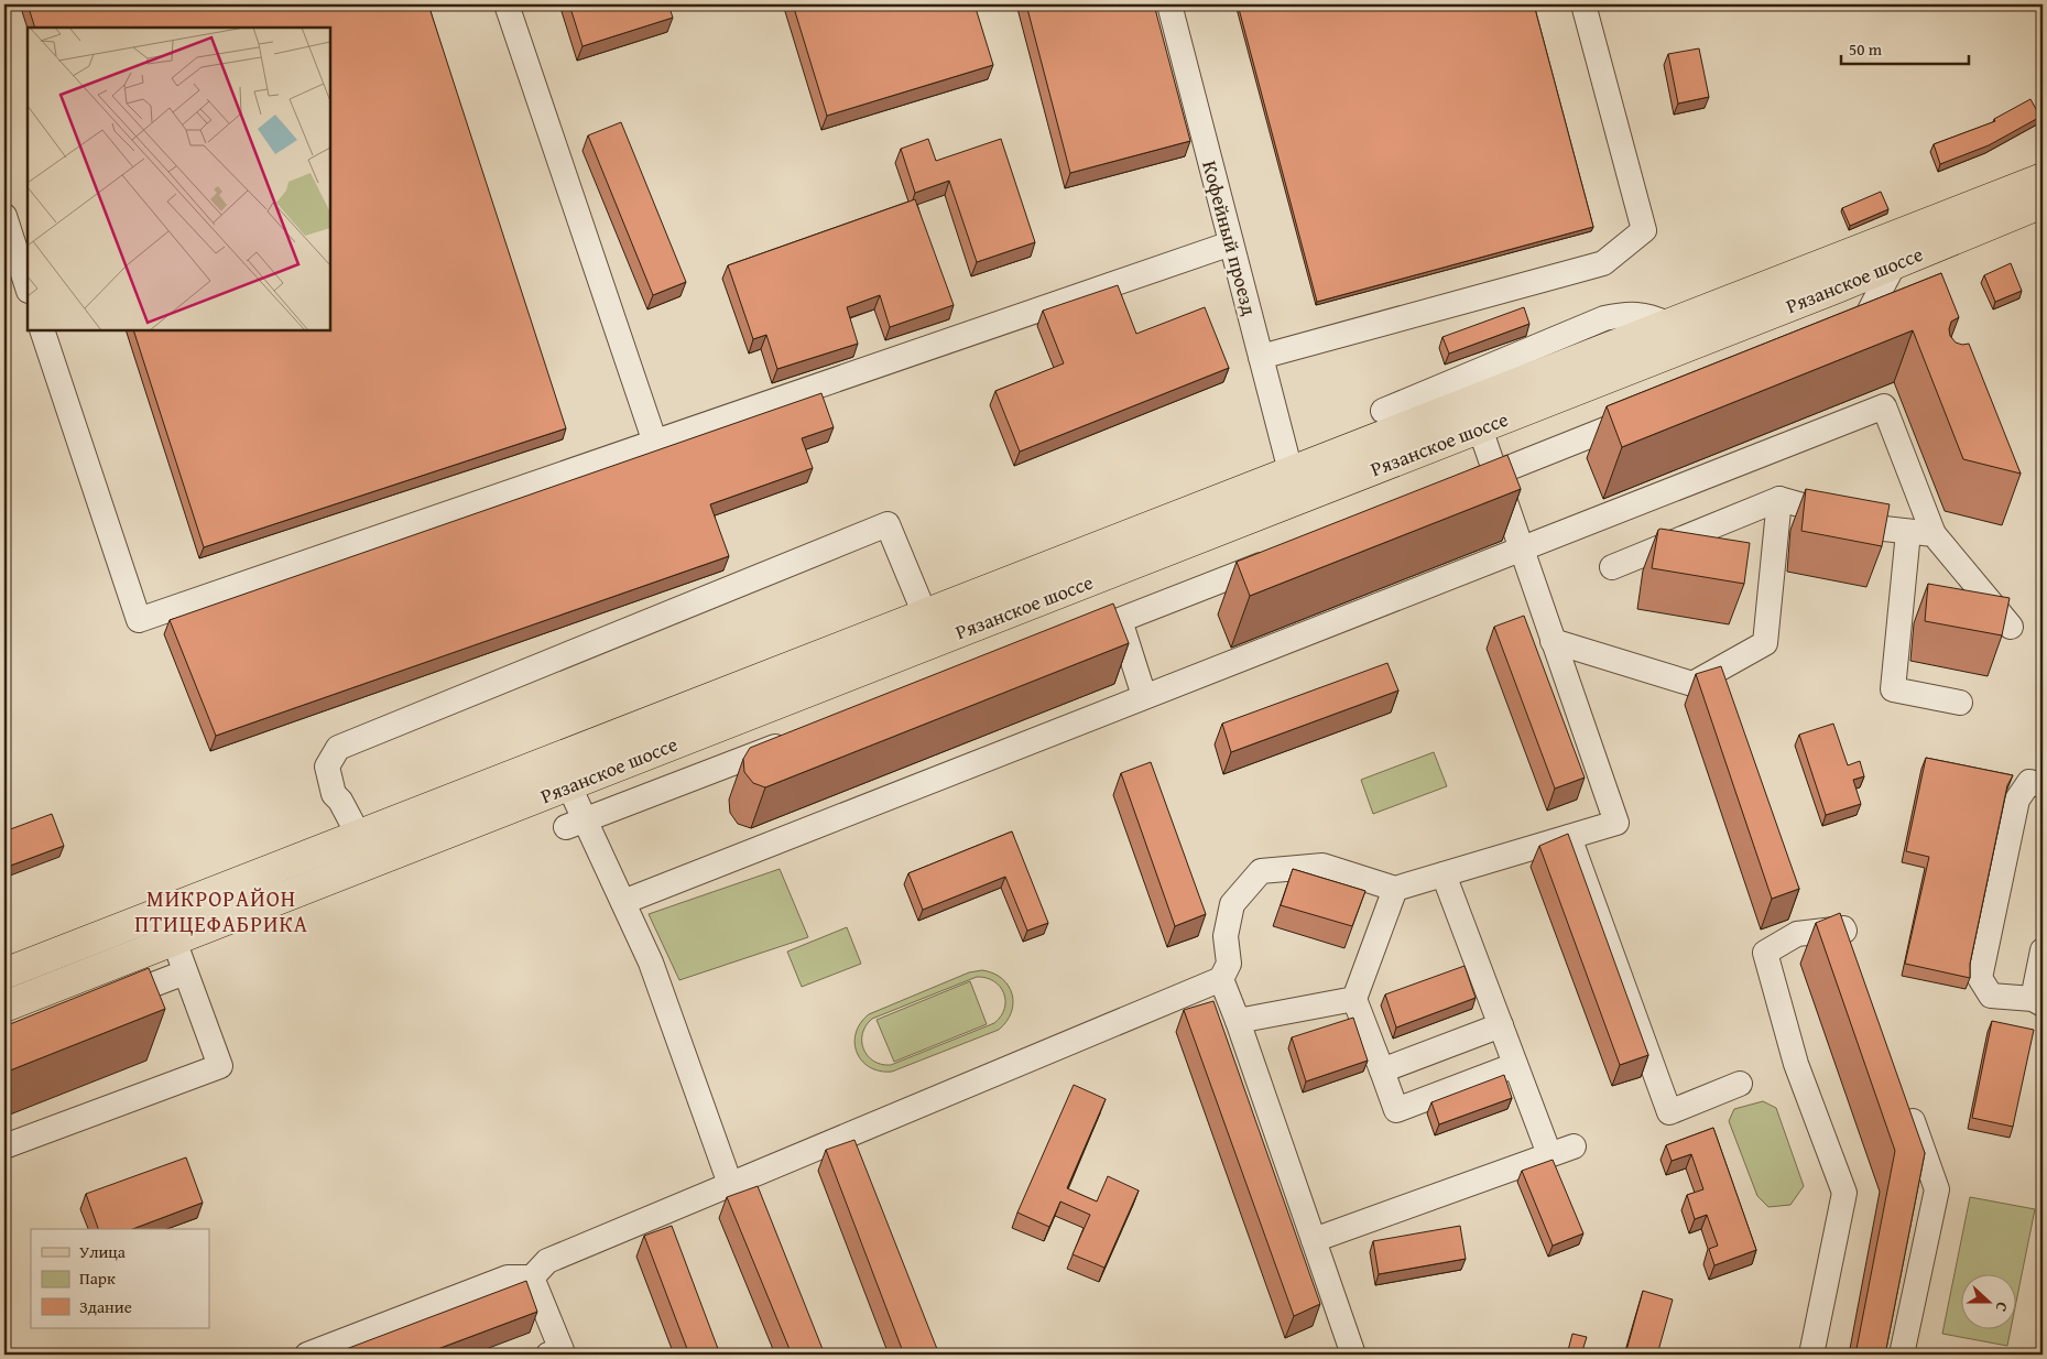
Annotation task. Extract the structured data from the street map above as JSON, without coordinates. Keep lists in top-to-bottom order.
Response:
{
  "streets": {
    "main road": ["Рязанское шоссе"],
    "lane": ["Кофейный проезд"]
  },
  "crossings": [
    ["Кофейный проезд", "Рязанское шоссе"]
  ],
  "districts": ["МИКРОРАЙОН ПТИЦЕФАБРИКА"],
  "legend": ["Улица", "Парк", "Здание"],
  "scale_bar": "50 m",
  "north": "right"
}
